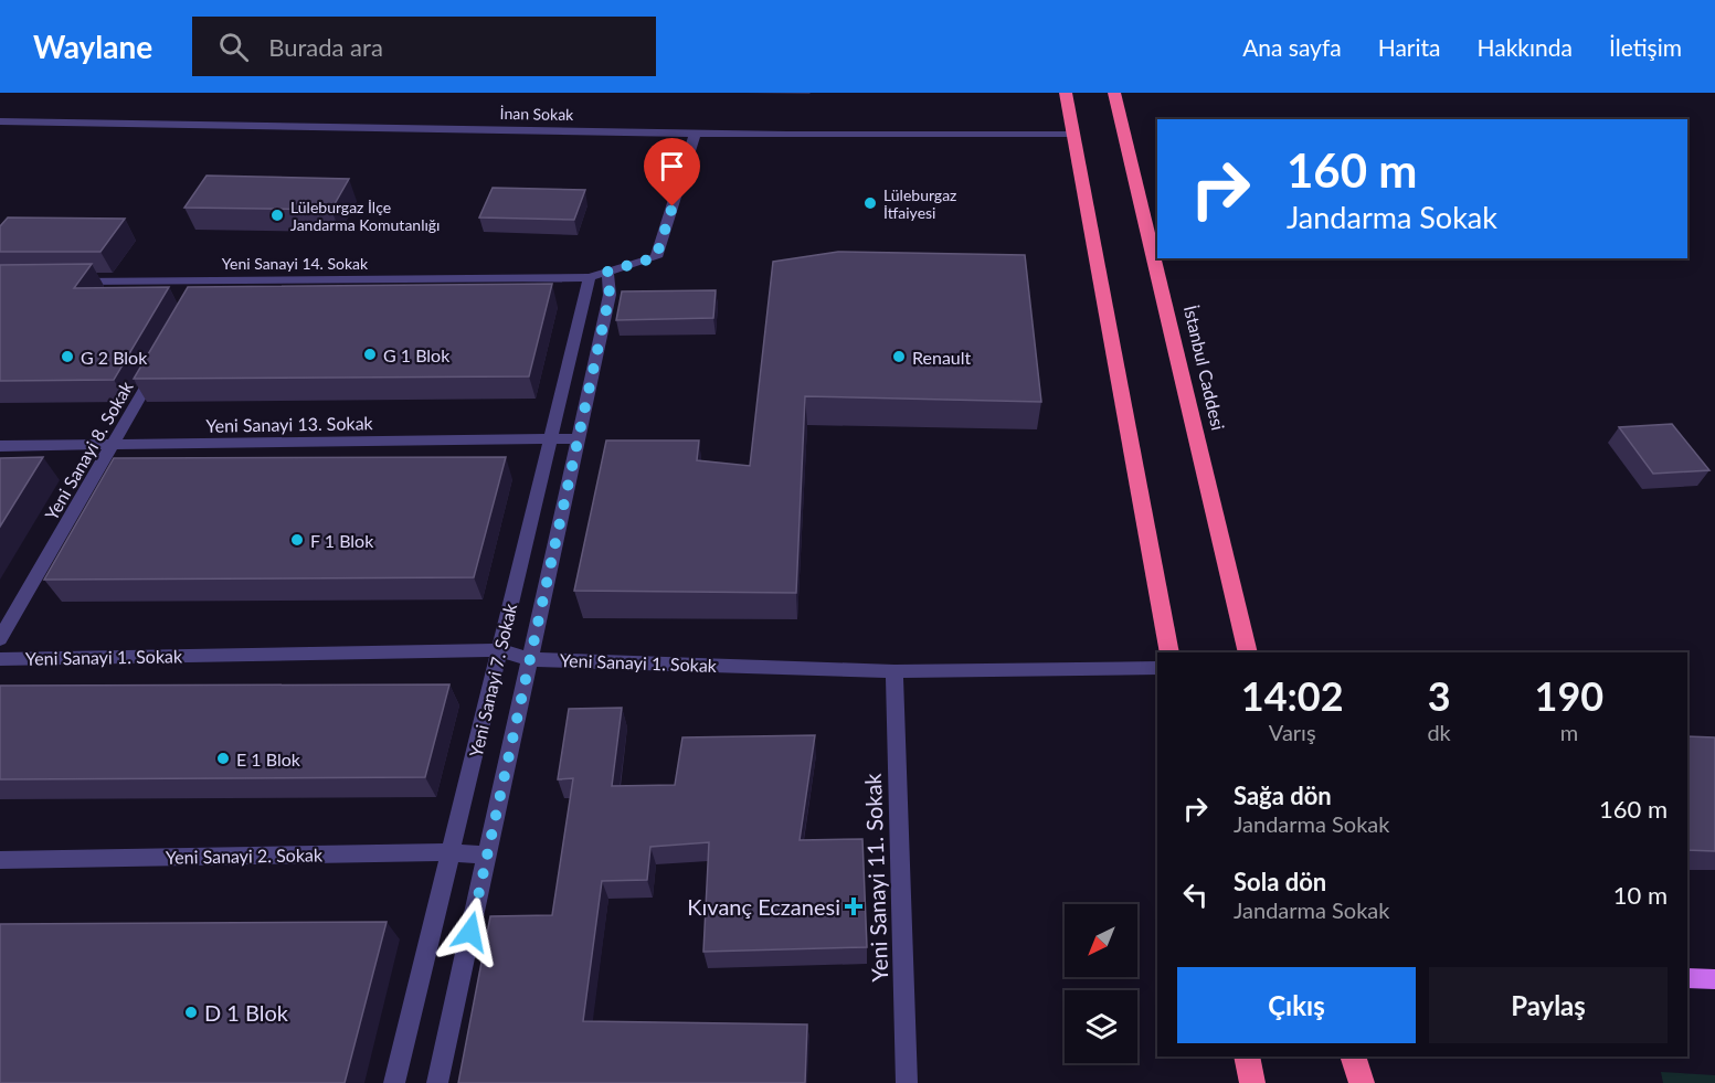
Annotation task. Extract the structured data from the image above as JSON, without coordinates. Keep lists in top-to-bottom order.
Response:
{
  "streets": {
    "highway": ["İstanbul Caddesi"],
    "street": [
      "İnan Sokak",
      "Yeni Sanayi 14. Sokak",
      "Yeni Sanayi 13. Sokak",
      "Yeni Sanayi 8. Sokak",
      "Yeni Sanayi 1. Sokak",
      "Yeni Sanayi 7. Sokak",
      "Yeni Sanayi 2. Sokak",
      "Yeni Sanayi 11. Sokak"
    ]
  },
  "crossings": [
    ["İnan Sokak", "Yeni Sanayi 14. Sokak"],
    ["Yeni Sanayi 14. Sokak", "Yeni Sanayi 7. Sokak"],
    ["Yeni Sanayi 13. Sokak", "Yeni Sanayi 8. Sokak"],
    ["Yeni Sanayi 13. Sokak", "Yeni Sanayi 7. Sokak"],
    ["Yeni Sanayi 1. Sokak", "Yeni Sanayi 7. Sokak"],
    ["Yeni Sanayi 1. Sokak", "Yeni Sanayi 11. Sokak"],
    ["Yeni Sanayi 7. Sokak", "Yeni Sanayi 2. Sokak"]
  ],
  "places": {
    "other": [
      "Lüleburgaz İtfaiyesi",
      "Lüleburgaz İlçe Jandarma Komutanlığı",
      "G 1 Blok",
      "G 2 Blok",
      "Renault",
      "F 1 Blok",
      "E 1 Blok",
      "D 1 Blok"
    ],
    "health": ["Kıvanç Eczanesi"]
  },
  "north": "bottom left",
  "page": {
    "header": "Waylane",
    "search": "Burada ara",
    "nav": [
      "Ana sayfa",
      "Harita",
      "Hakkında",
      "İletişim"
    ],
    "turn": ["160 m", "Jandarma Sokak"],
    "eta": [
      "14:02",
      "Varış",
      "3",
      "dk",
      "190",
      "m"
    ],
    "list": [
      {
        "name": "Sağa dön",
        "note": "Jandarma Sokak",
        "value": "160 m"
      },
      {
        "name": "Sola dön",
        "note": "Jandarma Sokak",
        "value": "10 m"
      }
    ],
    "buttons": ["Çıkış", "Paylaş"]
  }
}
